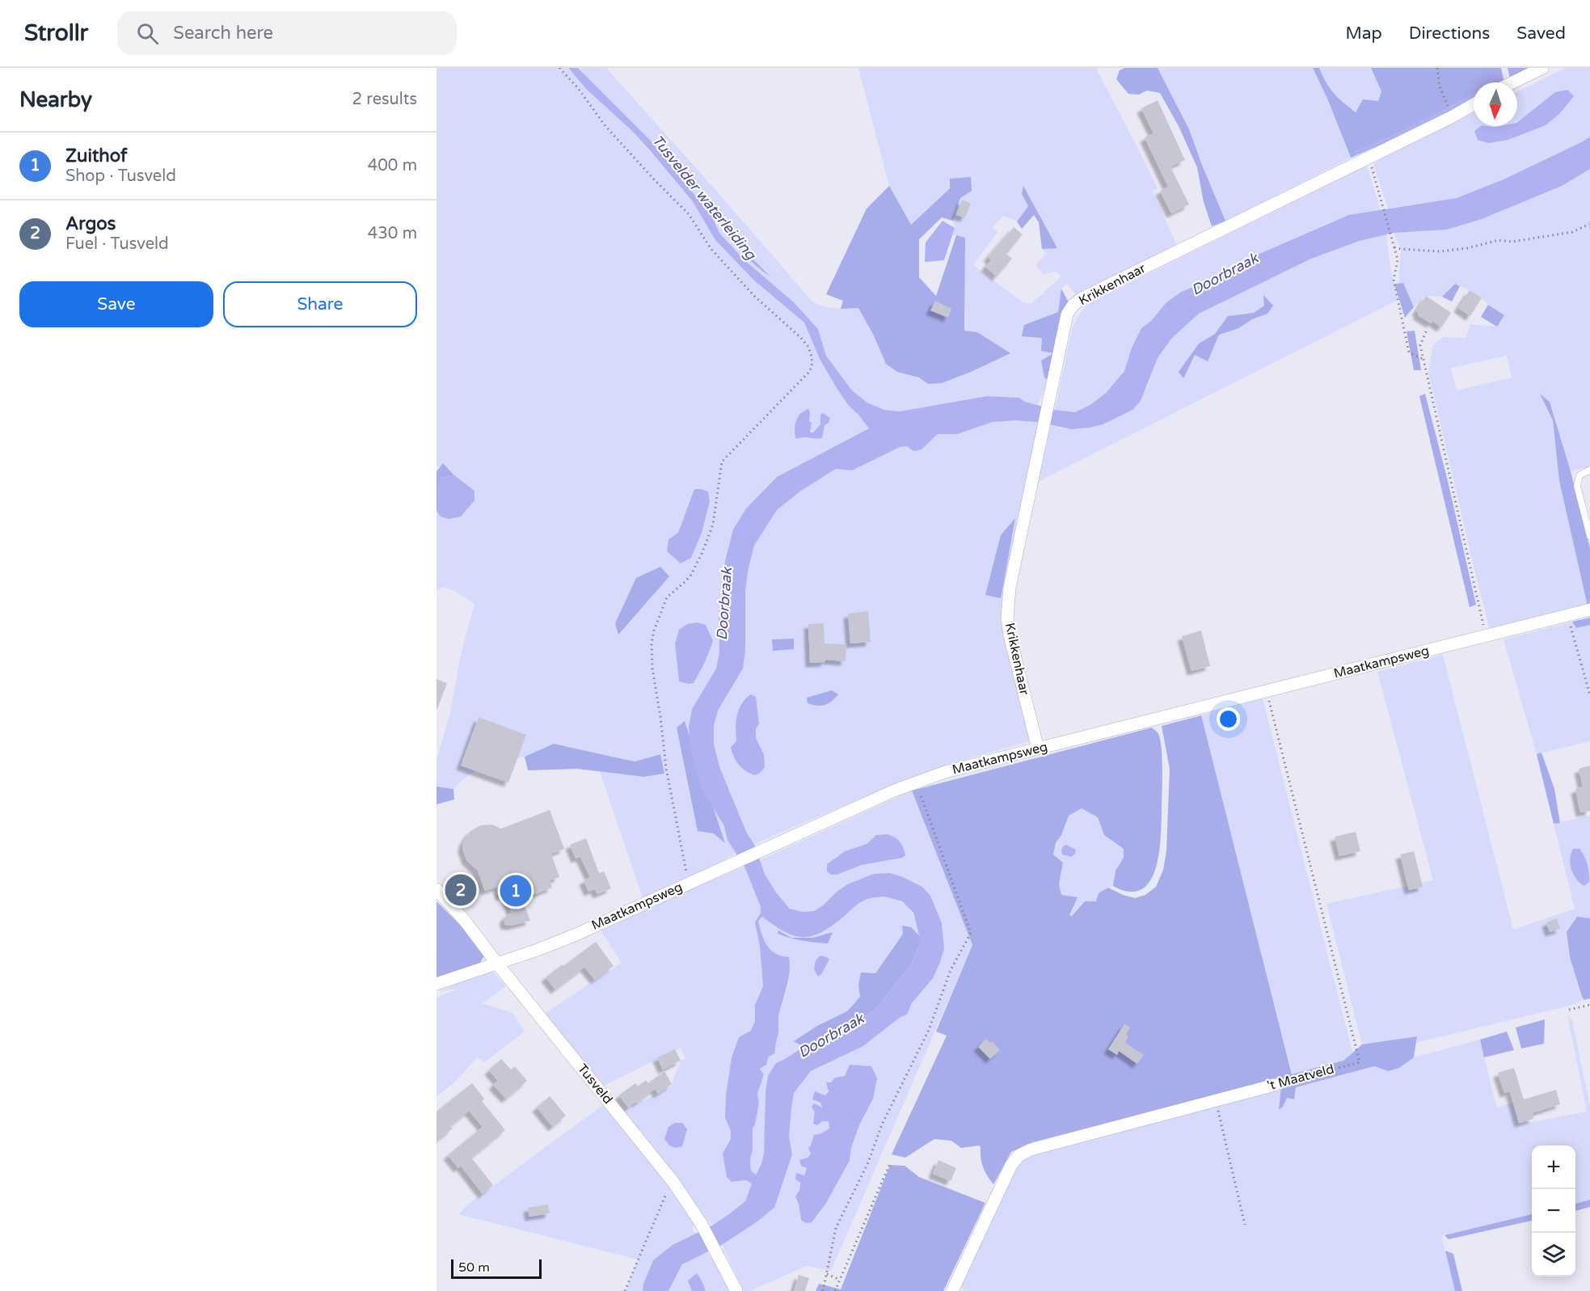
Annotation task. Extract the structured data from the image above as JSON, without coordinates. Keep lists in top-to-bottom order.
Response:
{
  "streets": {
    "street": [
      "Krikkenhaar",
      "Maatkampsweg",
      "'t Maatveld",
      "Tusveld"
    ]
  },
  "crossings": [
    ["Krikkenhaar", "Maatkampsweg"],
    ["Maatkampsweg", "'t Maatveld"],
    ["Maatkampsweg", "Tusveld"]
  ],
  "water": ["Tusvelder waterleiding", "Doorbraak"],
  "scale_bar": "50 m",
  "north": "bottom",
  "page": {
    "header": "Strollr",
    "search": "Search here",
    "nav": ["Map", "Directions", "Saved"],
    "heading": ["Nearby", "2 results"],
    "list": [
      {
        "mark": "1",
        "name": "Zuithof",
        "note": "Shop · Tusveld",
        "value": "400 m"
      },
      {
        "mark": "2",
        "name": "Argos",
        "note": "Fuel · Tusveld",
        "value": "430 m"
      }
    ],
    "buttons": ["Save", "Share"],
    "pins": ["2", "1"],
    "map_buttons": ["+", "−"],
    "scale": "50 m"
  }
}
